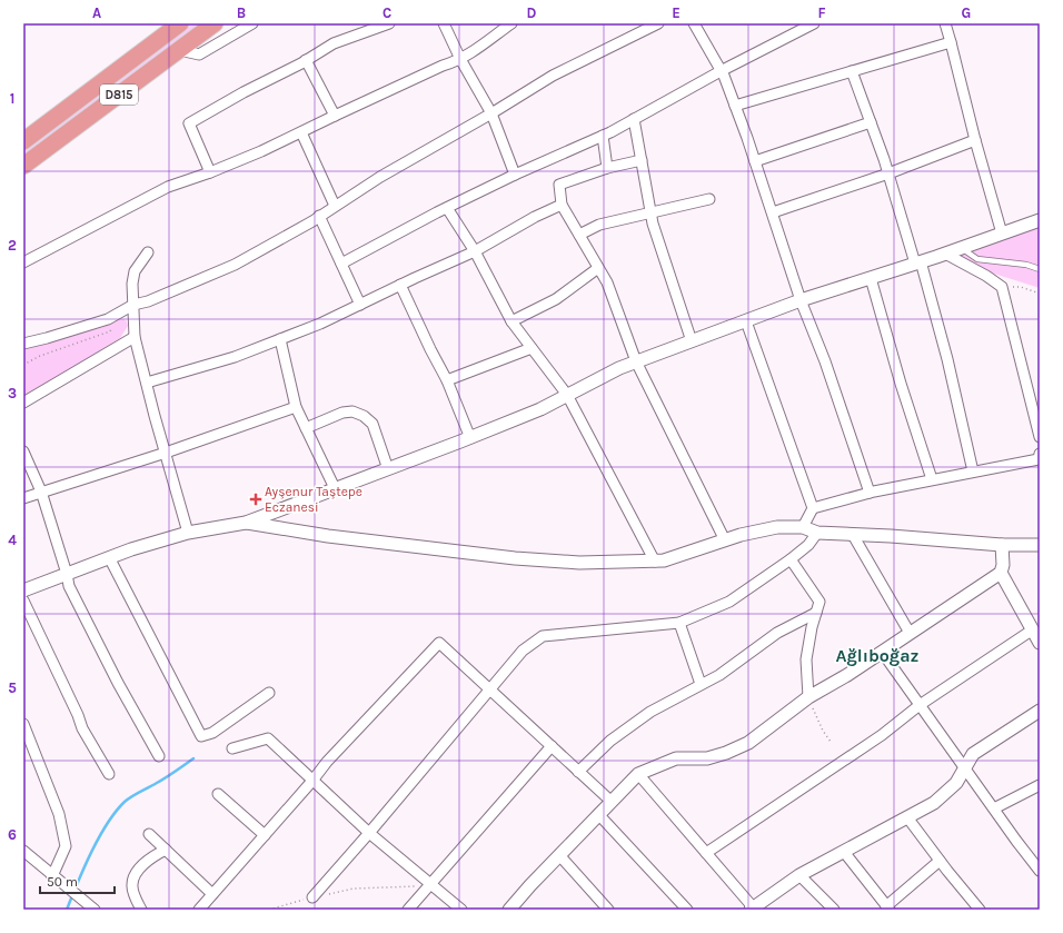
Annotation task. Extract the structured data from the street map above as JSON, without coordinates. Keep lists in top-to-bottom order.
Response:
{
  "streets": {
    "highway": ["D815"]
  },
  "districts": ["Ağlıboğaz"],
  "places": {
    "health": ["Ayşenur Taştepe Eczanesi"]
  },
  "scale_bar": "50 m",
  "grid": {
    "columns": [
      "A",
      "B",
      "C",
      "D",
      "E",
      "F",
      "G"
    ],
    "rows": [
      "1",
      "2",
      "3",
      "4",
      "5",
      "6"
    ]
  }
}
